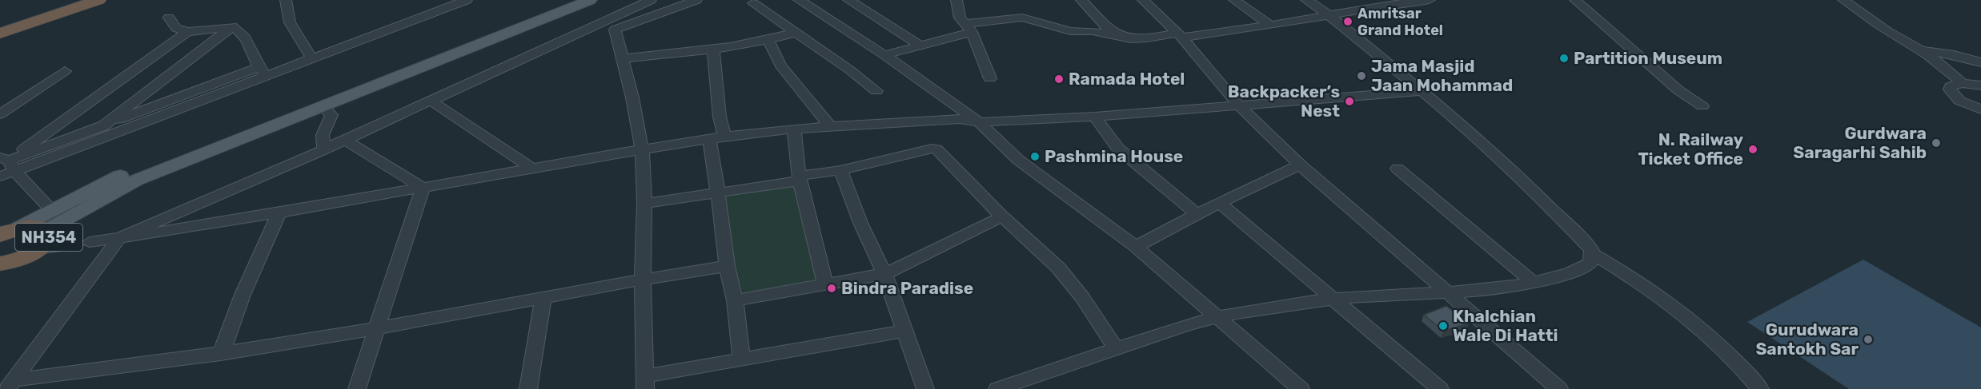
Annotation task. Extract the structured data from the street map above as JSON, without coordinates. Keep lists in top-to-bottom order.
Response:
{
  "streets": {
    "highway": ["NH354"]
  },
  "places": [
    "Amritsar Grand Hotel",
    "Partition Museum",
    "Jama Masjid Jaan Mohammad",
    "Ramada Hotel",
    "Backpacker’s Nest",
    "Gurdwara Saragarhi Sahib",
    "N. Railway Ticket Office",
    "Pashmina House",
    "Bindra Paradise",
    "Khalchian Wale Di Hatti",
    "Gurudwara Santokh Sar"
  ]
}
